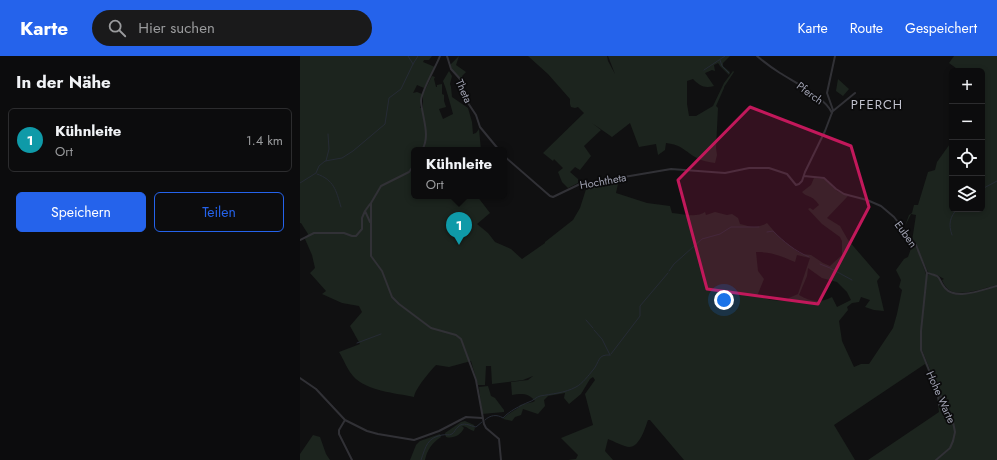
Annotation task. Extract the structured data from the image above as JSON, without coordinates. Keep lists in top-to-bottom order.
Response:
{
  "streets": {
    "street": [
      "Theta",
      "Pferch",
      "Hochtheta",
      "Euben",
      "Hohe Warte"
    ]
  },
  "crossings": [
    ["Pferch", "Euben"],
    ["Hochtheta", "Euben"],
    ["Euben", "Hohe Warte"]
  ],
  "districts": ["PFERCH"],
  "page": {
    "header": "Karte",
    "search": "Hier suchen",
    "nav": ["Karte", "Route", "Gespeichert"],
    "heading": "In der Nähe",
    "map_buttons": ["+", "−"],
    "list": [
      {
        "mark": "1",
        "name": "Kühnleite",
        "note": "Ort",
        "value": "1.4 km"
      }
    ],
    "popup": ["Kühnleite", "Ort"],
    "buttons": ["Speichern", "Teilen"],
    "pins": "1"
  }
}
